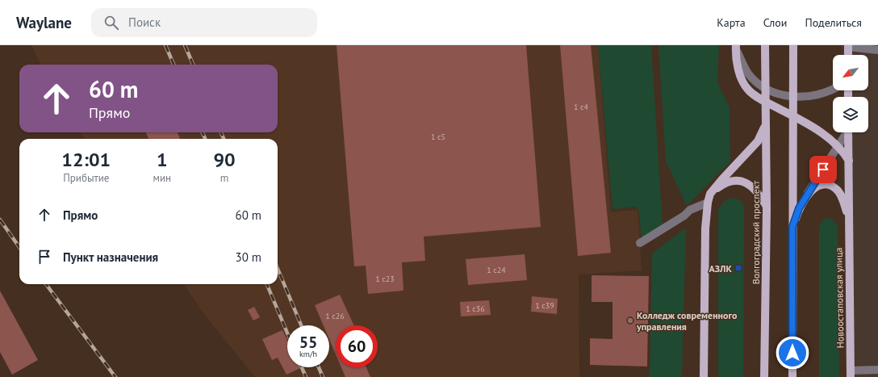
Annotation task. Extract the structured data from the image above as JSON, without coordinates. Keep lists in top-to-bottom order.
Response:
{
  "streets": {
    "main road": ["Волгоградский проспект", "Новоостаповская улица"]
  },
  "places": {
    "transit": ["АЗЛК"],
    "other": ["Колледж современного управления"]
  },
  "house_numbers": [
    "1 с4",
    "1 с5",
    "1 с24",
    "1 с23",
    "1 с39",
    "1 с36",
    "1 с26"
  ],
  "north": "bottom left",
  "page": {
    "header": "Waylane",
    "search": "Поиск",
    "nav": ["Карта", "Слои", "Поделиться"],
    "turn": ["60 m", "Прямо"],
    "eta": [
      "12:01",
      "Прибытие",
      "1",
      "мин",
      "90",
      "m"
    ],
    "list": [
      {
        "name": "Прямо",
        "value": "60 m"
      },
      {
        "name": "Пункт назначения",
        "value": "30 m"
      }
    ],
    "speed": "55 km/h",
    "limit": "60"
  }
}
